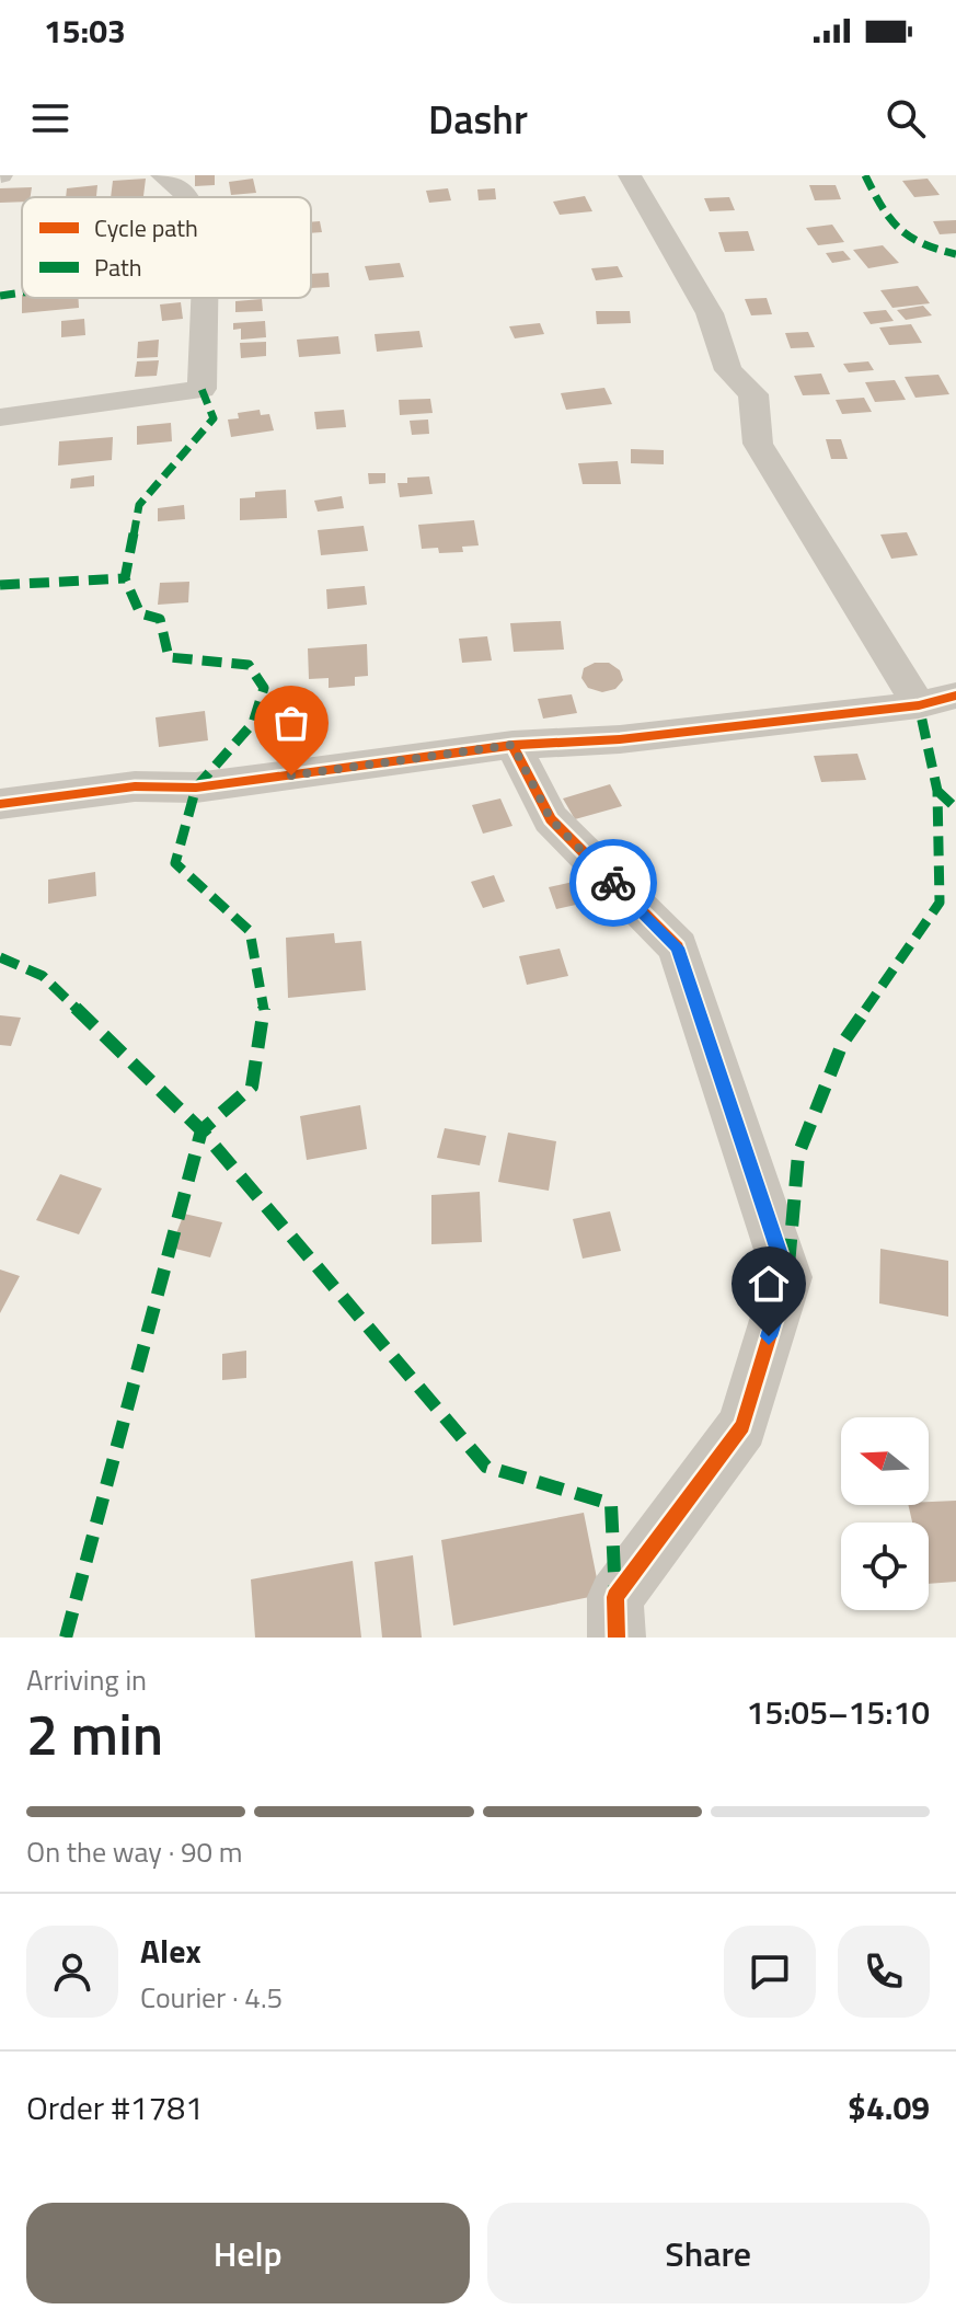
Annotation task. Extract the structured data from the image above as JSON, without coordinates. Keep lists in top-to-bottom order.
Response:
{
  "legend": ["Cycle path", "Path"],
  "north": "left",
  "page": {
    "status": "15:03",
    "header": "Dashr",
    "heading": ["2 min", "Arriving in", "15:05–15:10"],
    "panel": [
      "Alex",
      "Courier · 4.5",
      "Order #1781",
      "$4.09"
    ],
    "bar": "On the way · 90 m",
    "buttons": ["Help", "Share"]
  }
}
